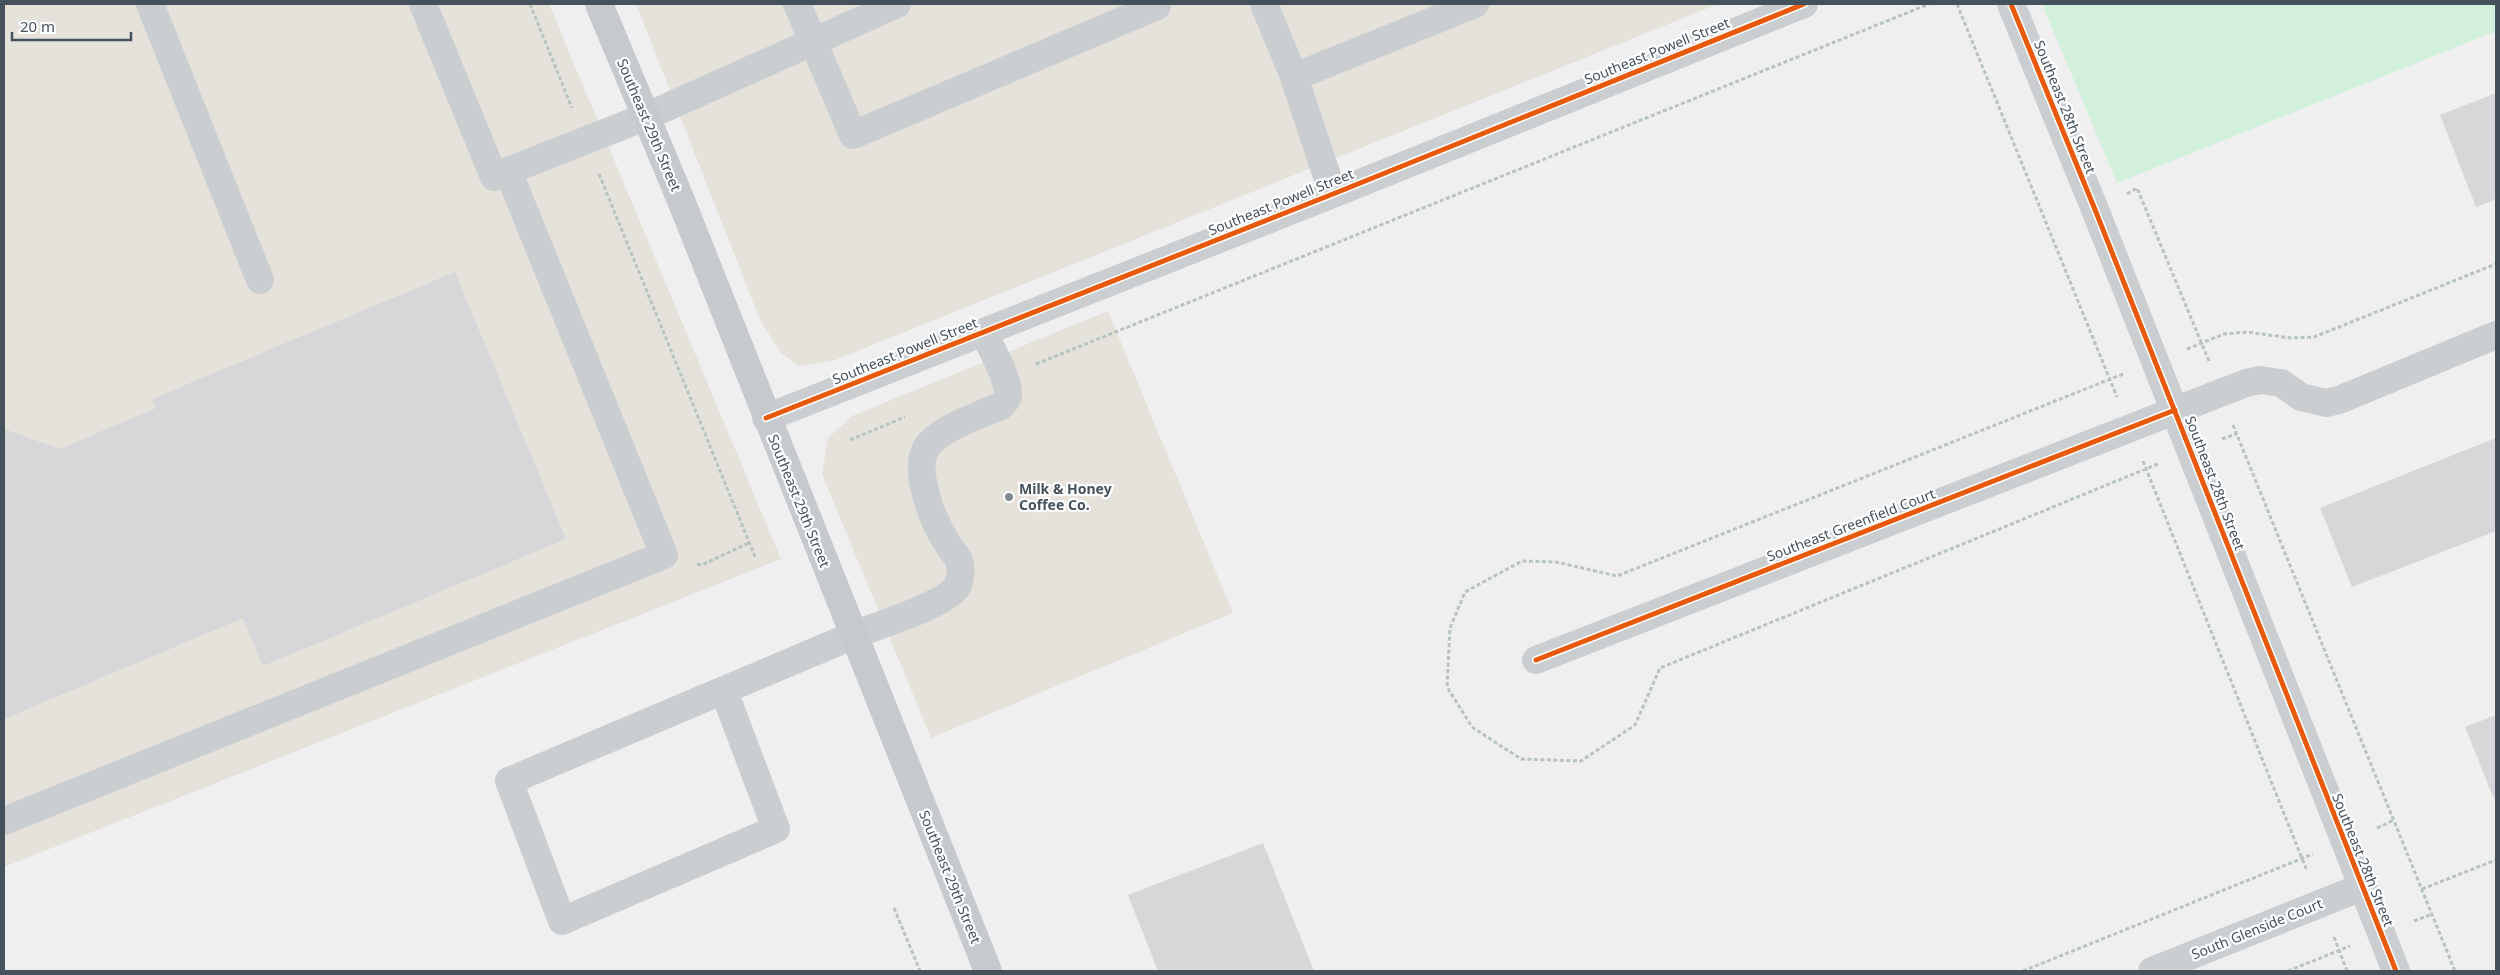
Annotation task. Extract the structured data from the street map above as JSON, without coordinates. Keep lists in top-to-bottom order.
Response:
{
  "streets": {
    "main road": ["Southeast 29th Street"],
    "street": [
      "Southeast Powell Street",
      "Southeast 28th Street",
      "Southeast Greenfield Court",
      "South Glenside Court"
    ]
  },
  "crossings": [
    ["Southeast Powell Street", "Southeast 29th Street"],
    ["Southeast 28th Street", "Southeast Greenfield Court"],
    ["Southeast 28th Street", "South Glenside Court"]
  ],
  "places": ["Milk & Honey Coffee Co."],
  "scale_bar": "20 m"
}
